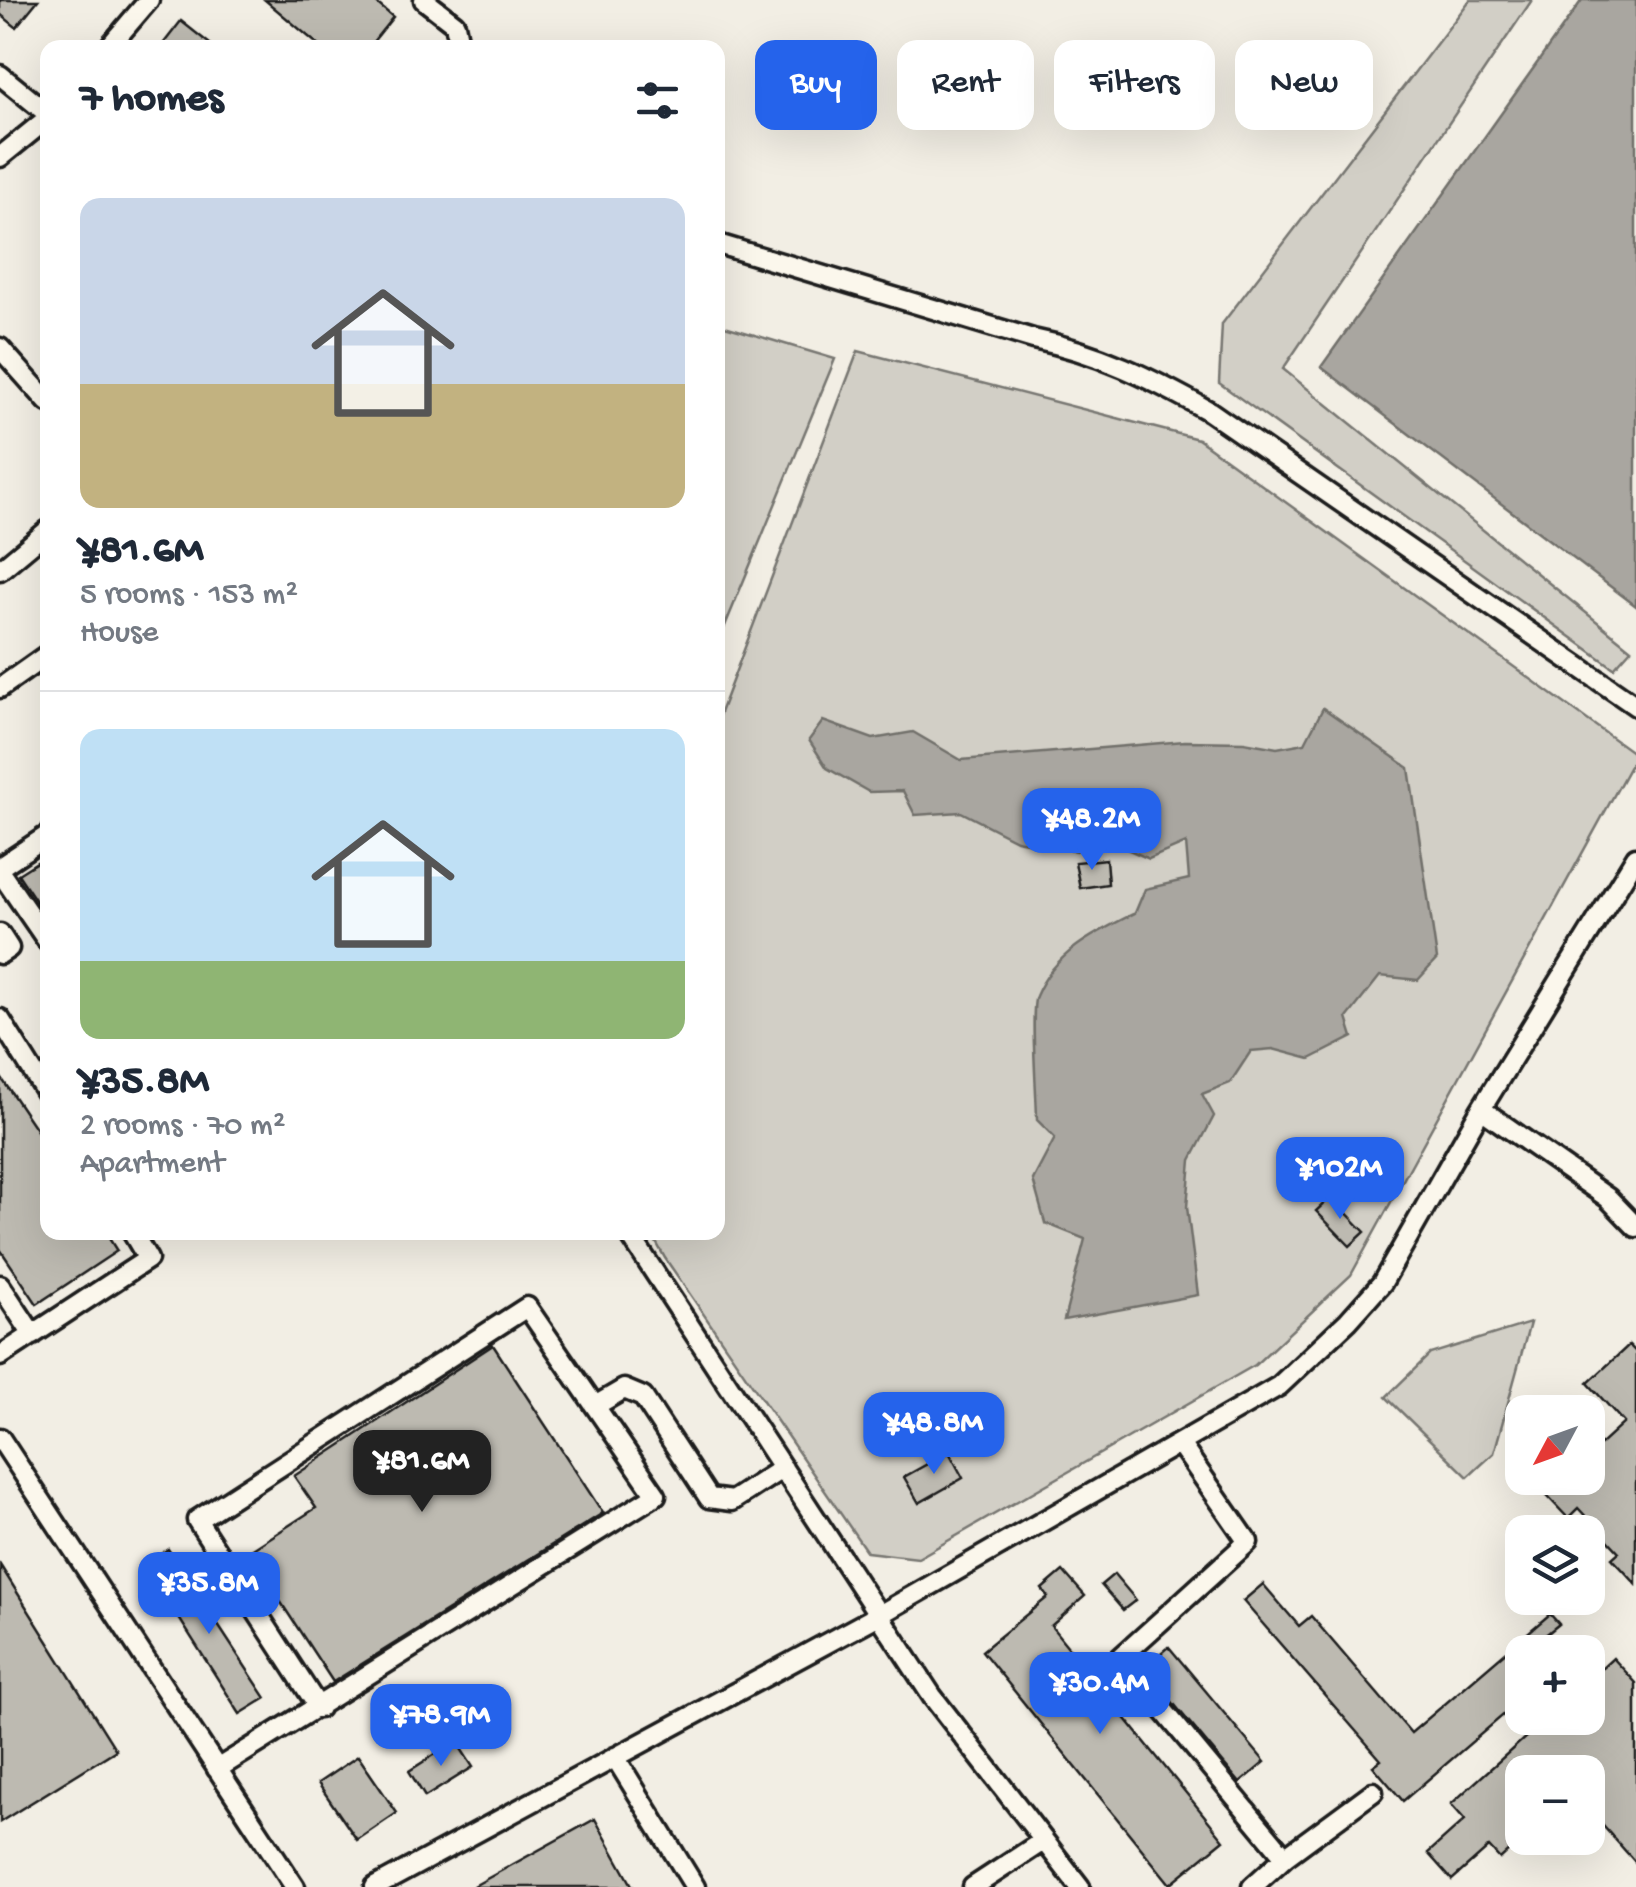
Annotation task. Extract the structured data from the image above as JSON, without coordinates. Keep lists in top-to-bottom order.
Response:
{
  "north": "bottom left",
  "page": {
    "chip": [
      "Buy",
      "Rent",
      "Filters",
      "New"
    ],
    "heading": "7 homes",
    "list": [
      {
        "name": "¥81.6M",
        "note": "5 rooms · 153 m² · House"
      },
      {
        "name": "¥35.8M",
        "note": "2 rooms · 70 m² · Apartment"
      }
    ],
    "price": [
      "¥48.2M",
      "¥102M",
      "¥48.8M",
      "¥81.6M",
      "¥35.8M",
      "¥30.4M",
      "¥78.9M"
    ],
    "map_buttons": ["+", "−"]
  }
}
